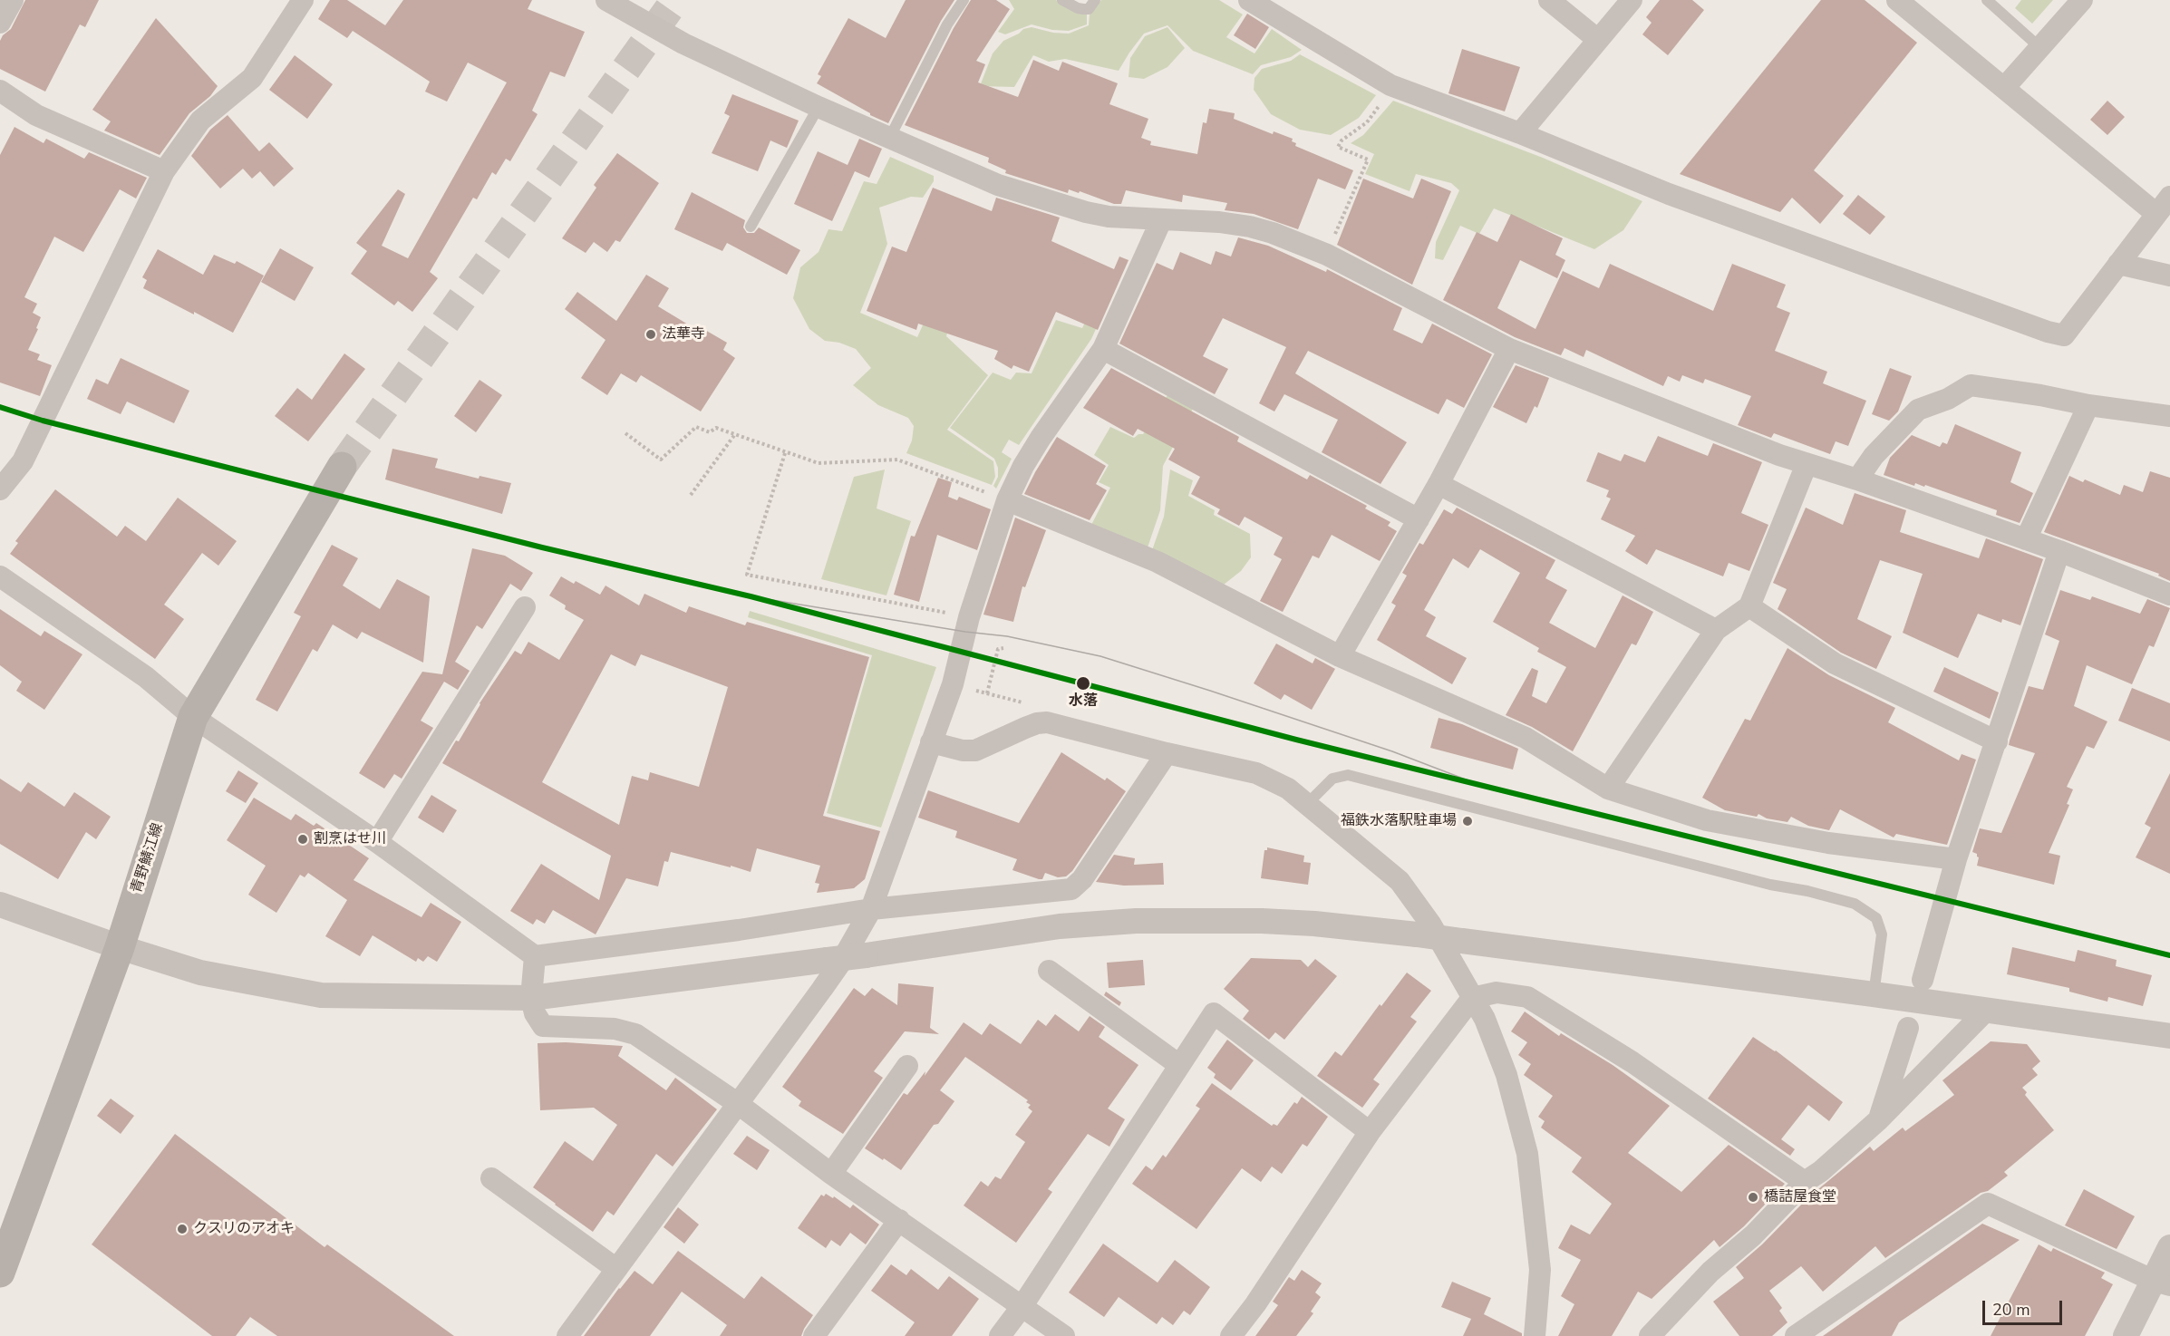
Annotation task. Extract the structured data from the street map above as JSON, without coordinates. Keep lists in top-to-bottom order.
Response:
{
  "streets": {
    "main road": ["青野鯖江線"]
  },
  "places": [
    "法華寺",
    "水落",
    "福鉄水落駅駐車場",
    "割烹はせ川",
    "橋詰屋食堂",
    "クスリのアオキ"
  ],
  "scale_bar": "20 m"
}
